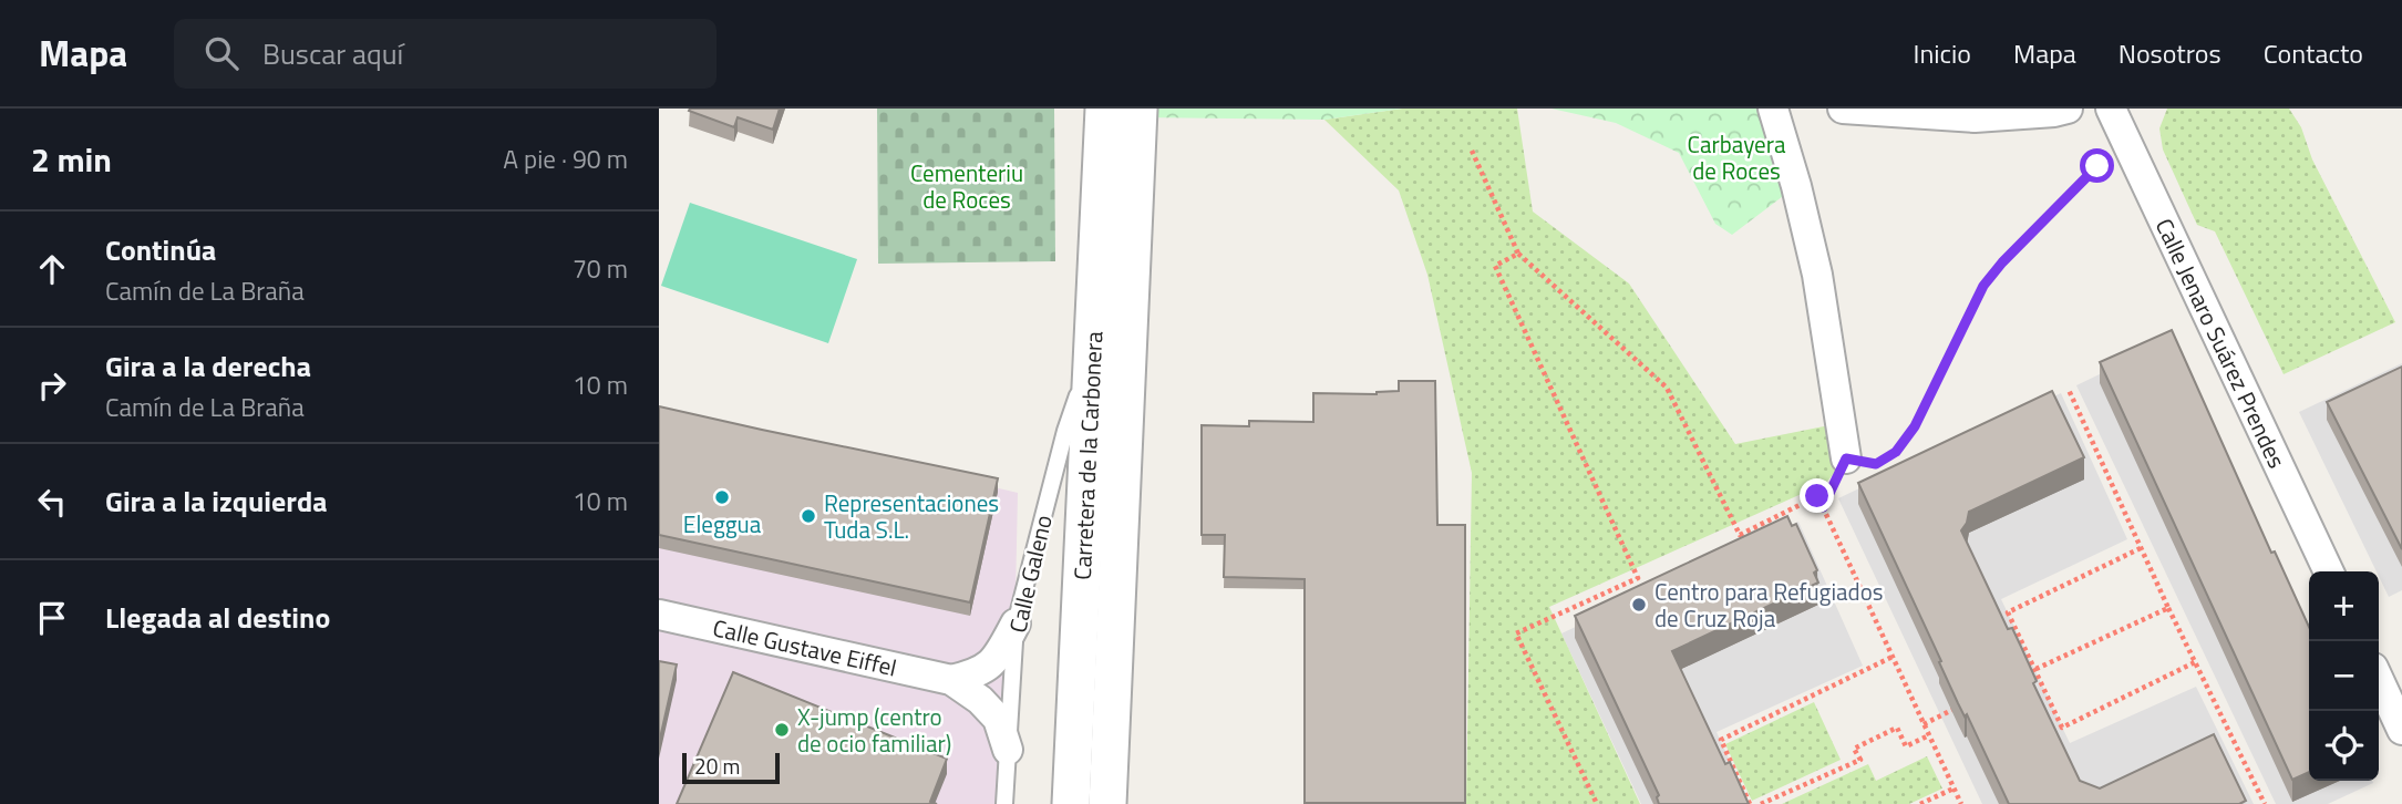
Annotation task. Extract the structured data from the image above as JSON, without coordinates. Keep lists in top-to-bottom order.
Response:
{
  "streets": {
    "street": ["Calle Jenaro Suárez Prendes", "Carretera de la Carbonera", "Calle Gustave Eiffel"],
    "lane": ["Calle Galeno"]
  },
  "crossings": [
    ["Carretera de la Carbonera", "Calle Galeno"],
    ["Calle Galeno", "Calle Gustave Eiffel"]
  ],
  "parks": ["Carbayera de Roces", "Cementeriu de Roces"],
  "places": [
    "Eleggua",
    "Representaciones Tuda S.L.",
    "Centro para Refugiados de Cruz Roja",
    "X-jump (centro de ocio familiar)"
  ],
  "scale_bar": "20 m",
  "page": {
    "header": "Mapa",
    "search": "Buscar aquí",
    "nav": [
      "Inicio",
      "Mapa",
      "Nosotros",
      "Contacto"
    ],
    "heading": ["2 min", "A pie · 90 m"],
    "list": [
      ["Continúa", "Camín de La Braña", "70 m"],
      ["Gira a la derecha", "Camín de La Braña", "10 m"],
      ["Gira a la izquierda", "10 m"],
      "Llegada al destino"
    ],
    "map_buttons": ["+", "−"],
    "scale": "20 m"
  }
}
